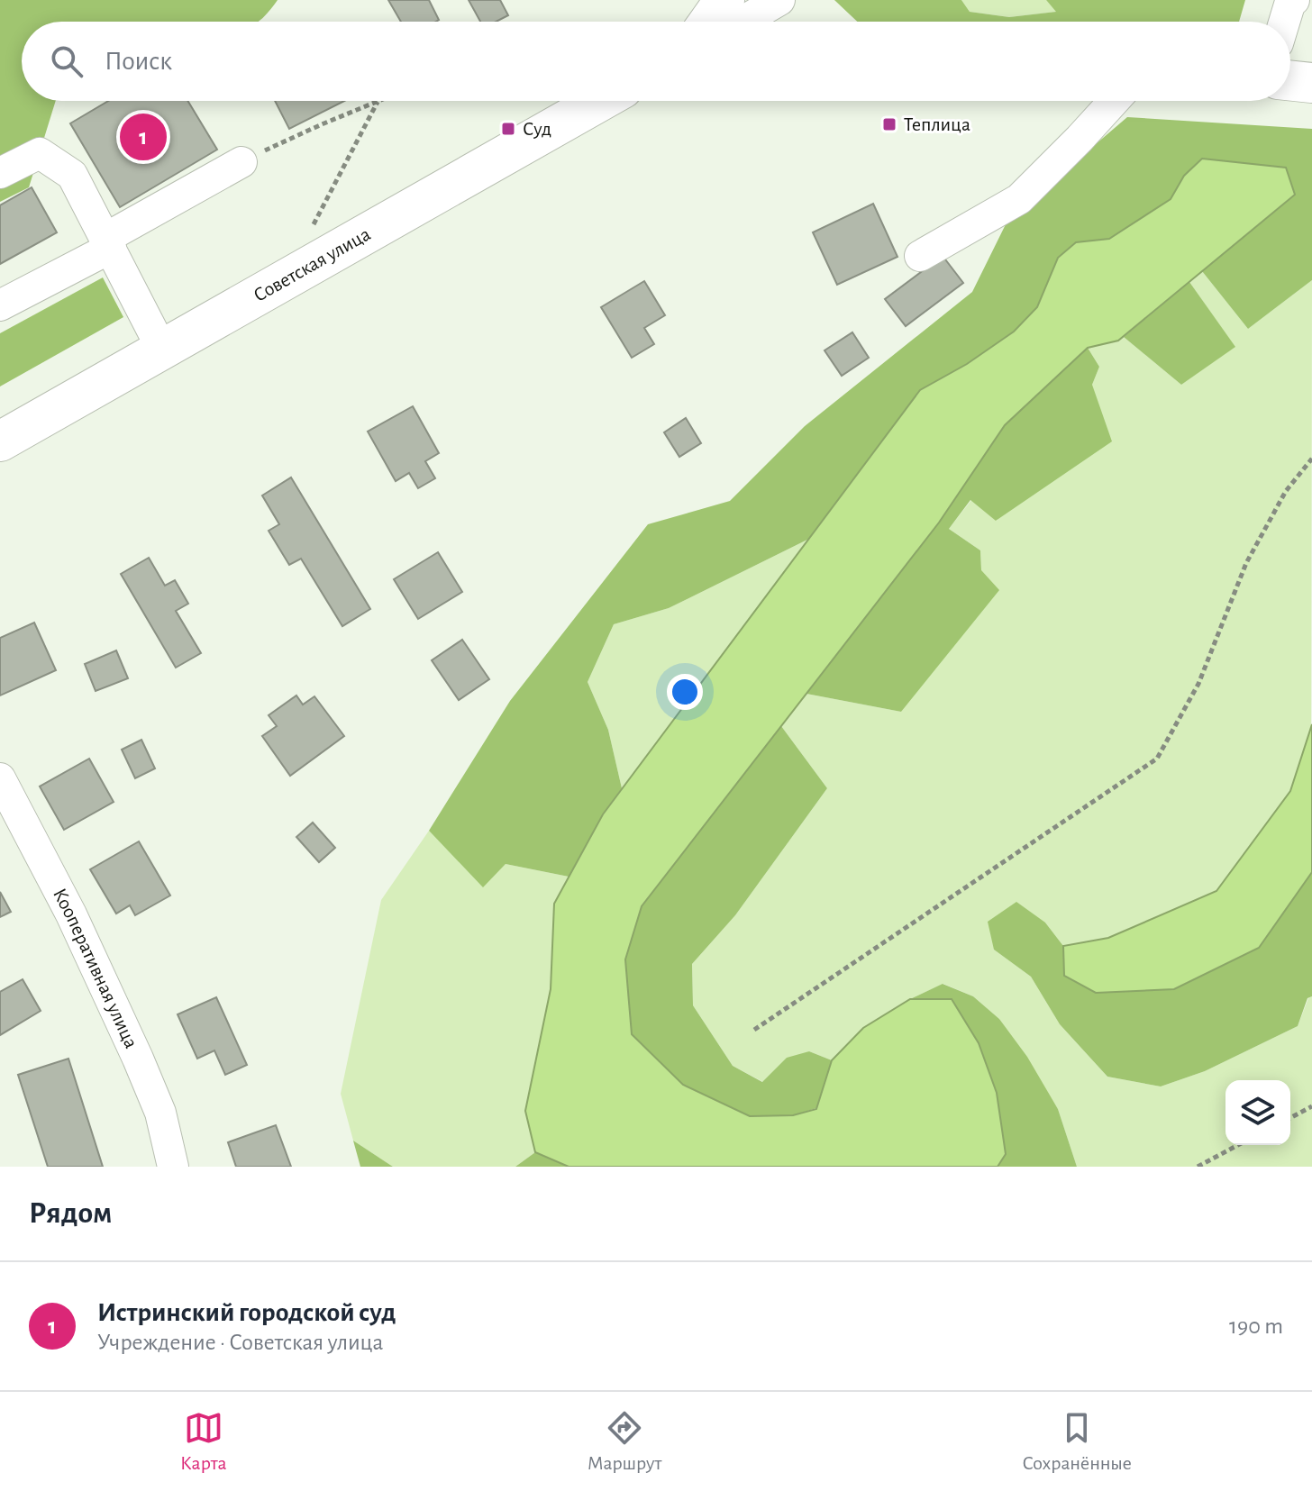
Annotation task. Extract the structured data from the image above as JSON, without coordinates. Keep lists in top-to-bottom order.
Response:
{
  "streets": {
    "main road": ["Советская улица"],
    "street": ["Кооперативная улица"]
  },
  "places": {
    "transit": ["Теплица", "Суд"]
  },
  "page": {
    "search": "Поиск",
    "pins": "1",
    "heading": "Рядом",
    "list": [
      {
        "mark": "1",
        "name": "Истринский городской суд",
        "note": "Учреждение · Советская улица",
        "value": "190 m"
      }
    ],
    "nav": ["Карта", "Маршрут", "Сохранённые"]
  }
}
